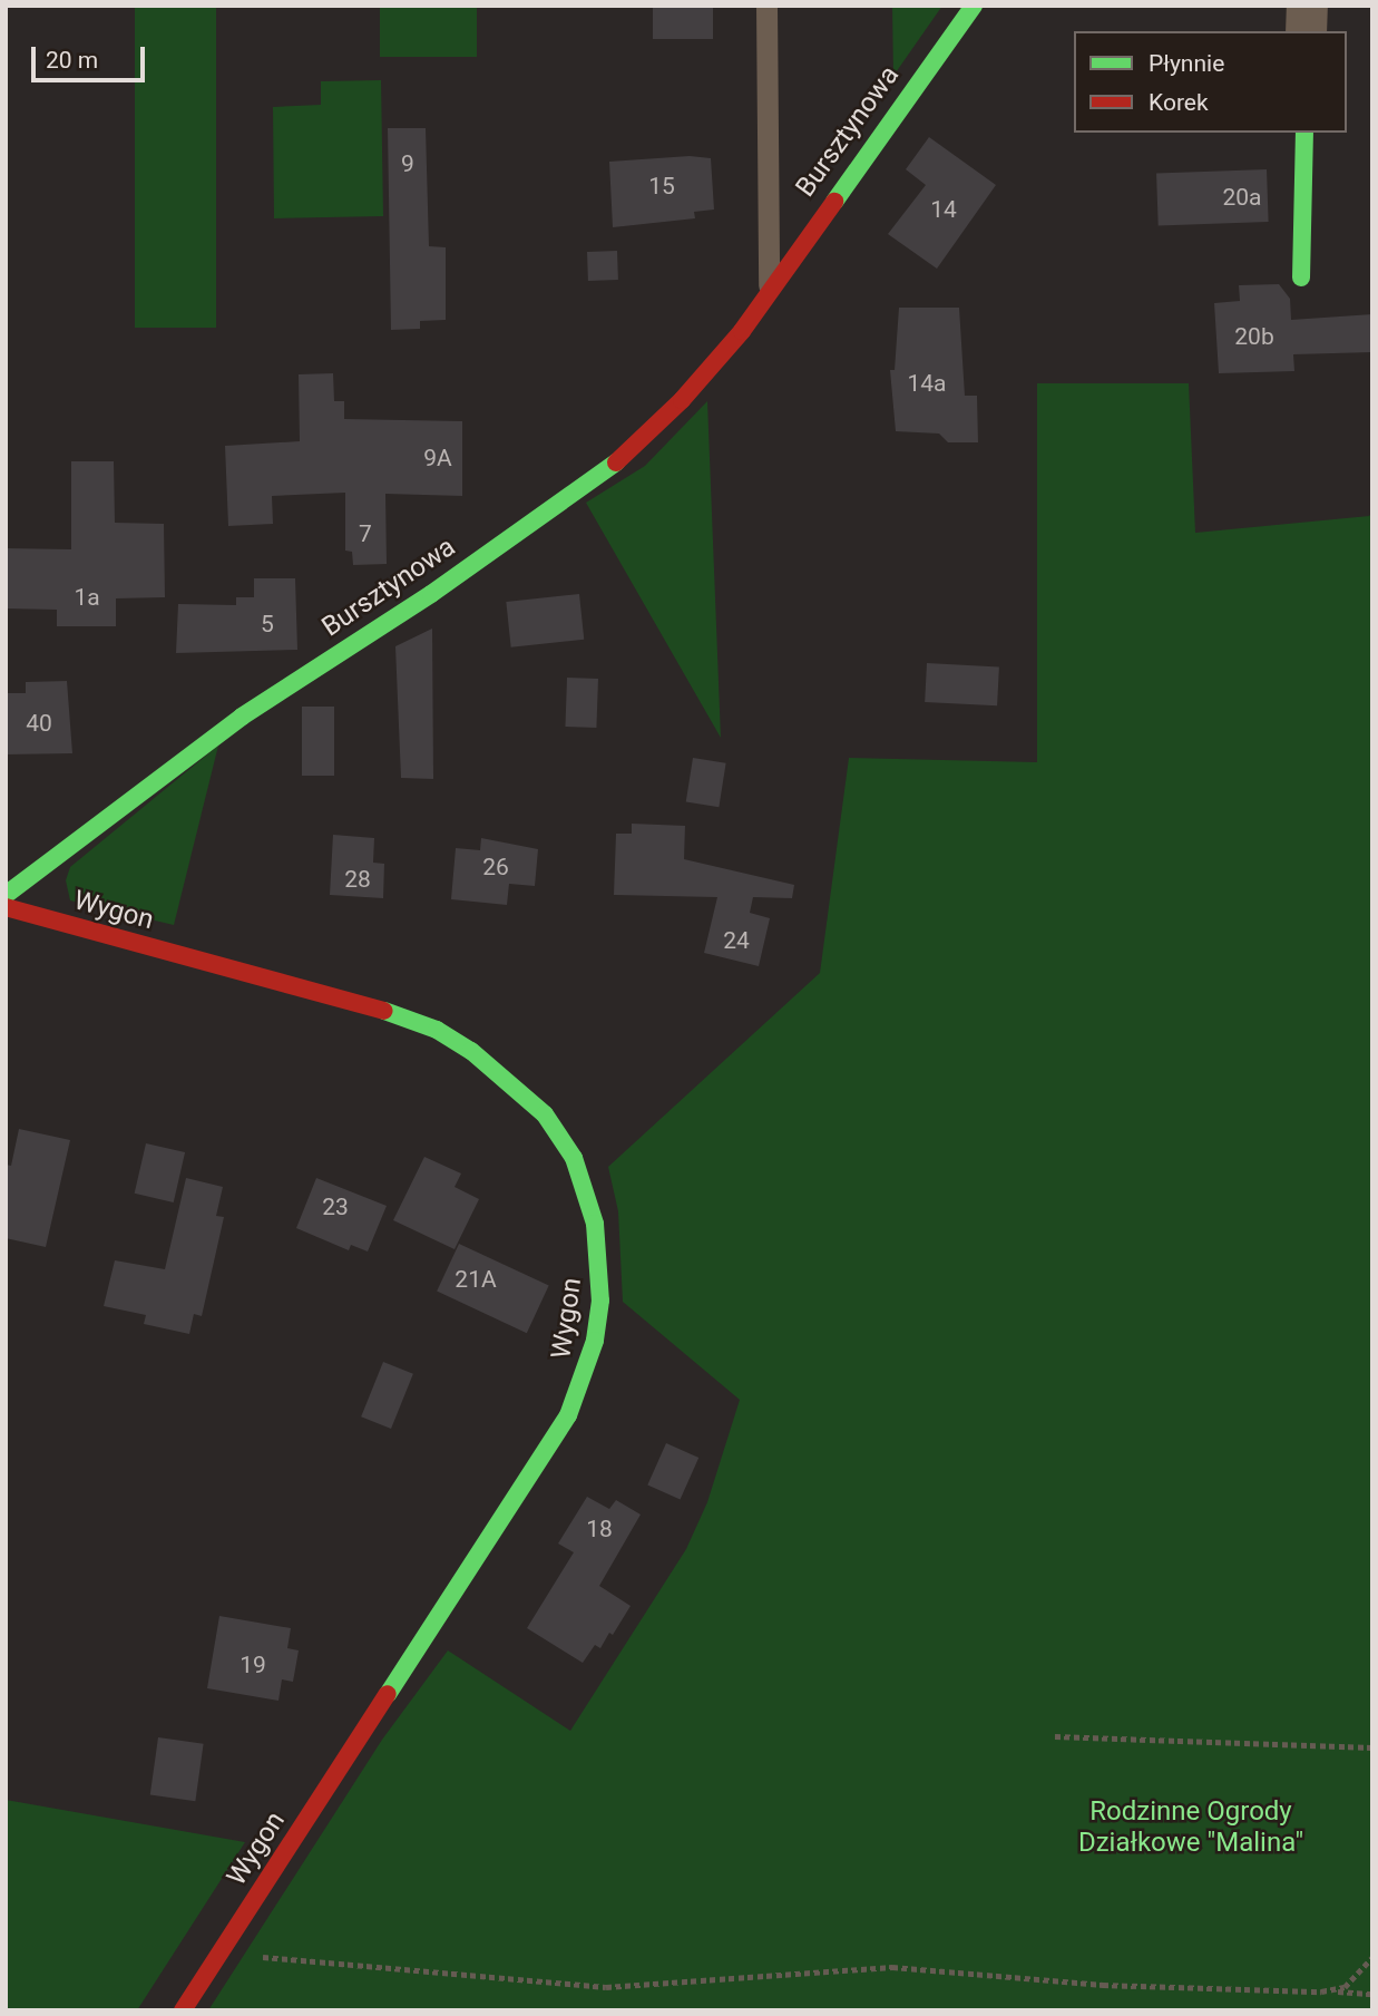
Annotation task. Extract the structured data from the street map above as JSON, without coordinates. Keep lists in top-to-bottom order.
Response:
{
  "streets": {
    "street": ["Bursztynowa", "Wygon"]
  },
  "parks": ["Rodzinne Ogrody Działkowe \"Malina\""],
  "house_numbers": [
    "9",
    "15",
    "20a",
    "14",
    "20b",
    "14a",
    "9A",
    "7",
    "1a",
    "5",
    "40",
    "26",
    "28",
    "24",
    "23",
    "21A",
    "18",
    "19"
  ],
  "legend": ["Płynnie", "Korek"],
  "scale_bar": "20 m"
}
